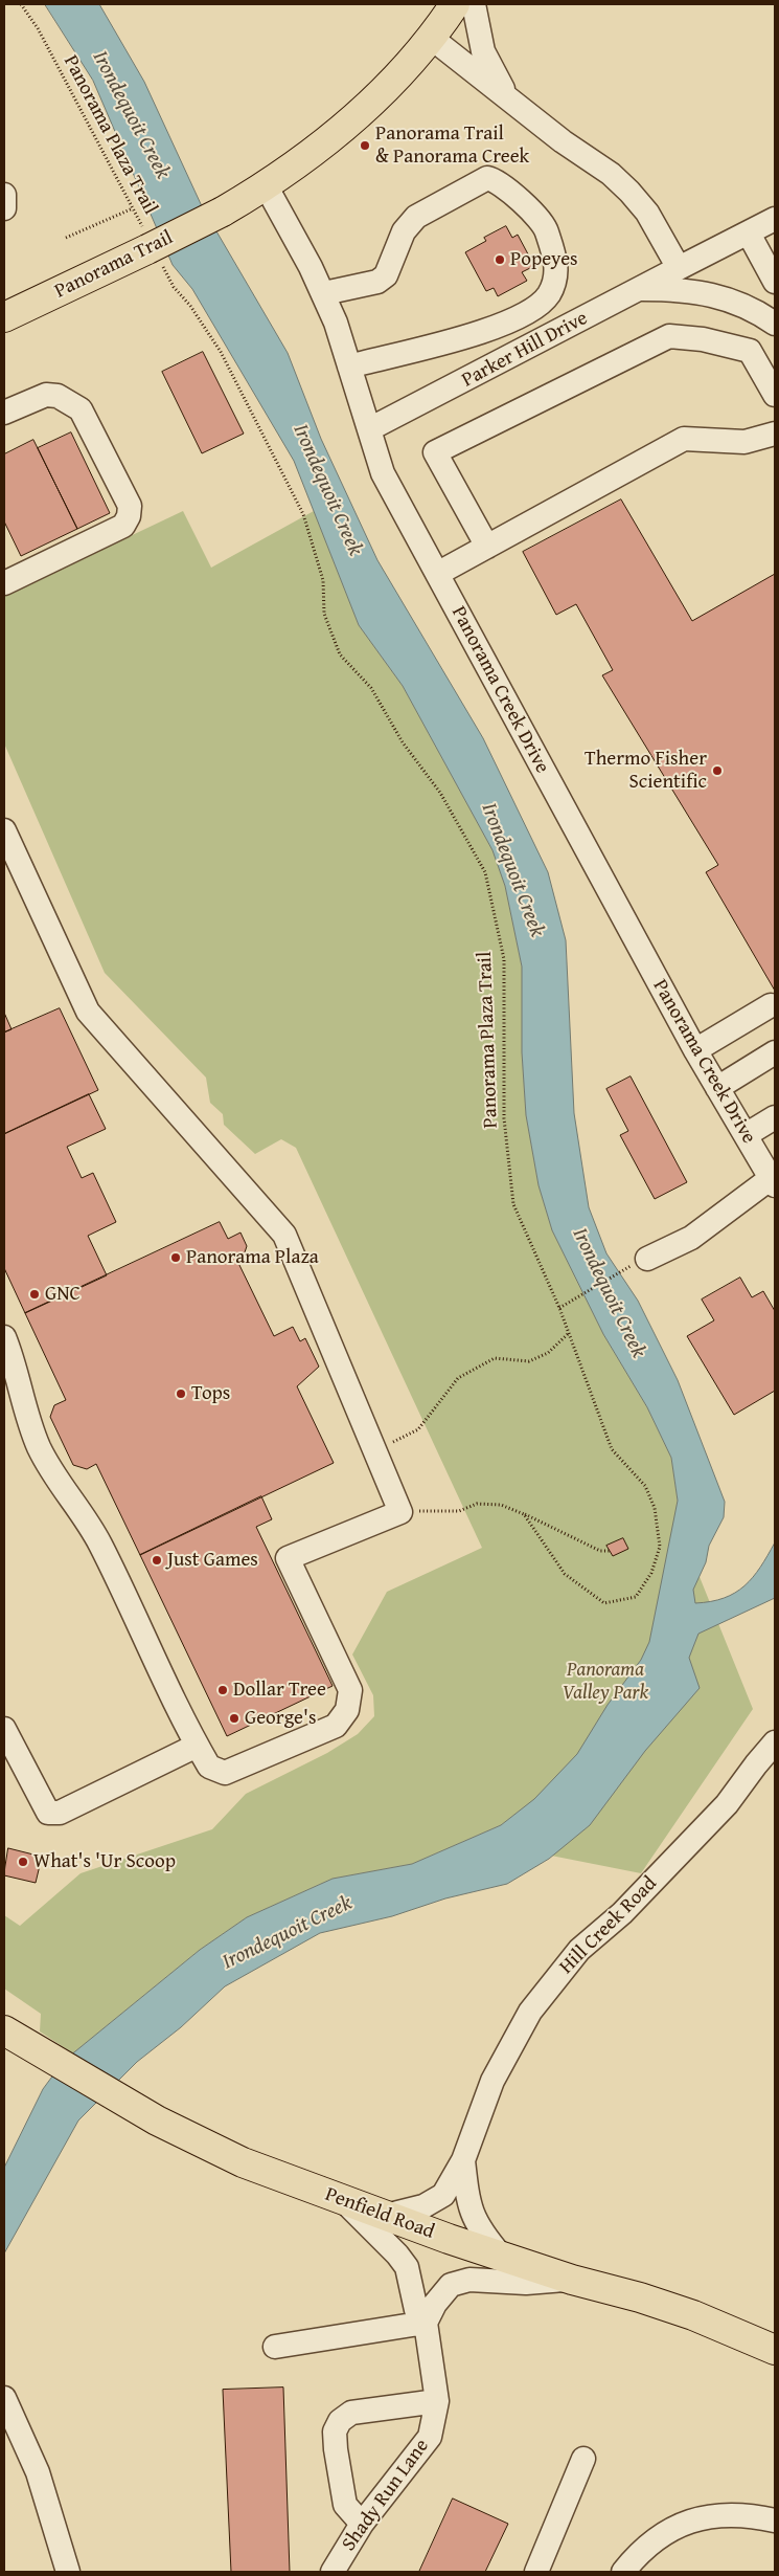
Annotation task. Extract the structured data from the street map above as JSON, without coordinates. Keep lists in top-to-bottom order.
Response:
{
  "streets": {
    "main road": ["Panorama Trail", "Penfield Road"],
    "street": [
      "Parker Hill Drive",
      "Panorama Creek Drive",
      "Hill Creek Road",
      "Shady Run Lane"
    ],
    "path": ["Panorama Plaza Trail"]
  },
  "crossings": [
    ["Panorama Plaza Trail", "Panorama Trail"],
    ["Panorama Trail", "Panorama Creek Drive"],
    ["Parker Hill Drive", "Panorama Creek Drive"],
    ["Hill Creek Road", "Penfield Road"],
    ["Penfield Road", "Shady Run Lane"]
  ],
  "water": ["Irondequoit Creek"],
  "parks": ["Panorama Valley Park"],
  "places": [
    "Panorama Trail & Panorama Creek",
    "Popeyes",
    "Thermo Fisher Scientific",
    "Panorama Plaza",
    "GNC",
    "Tops",
    "Just Games",
    "Dollar Tree",
    "George's",
    "What's 'Ur Scoop"
  ]
}
